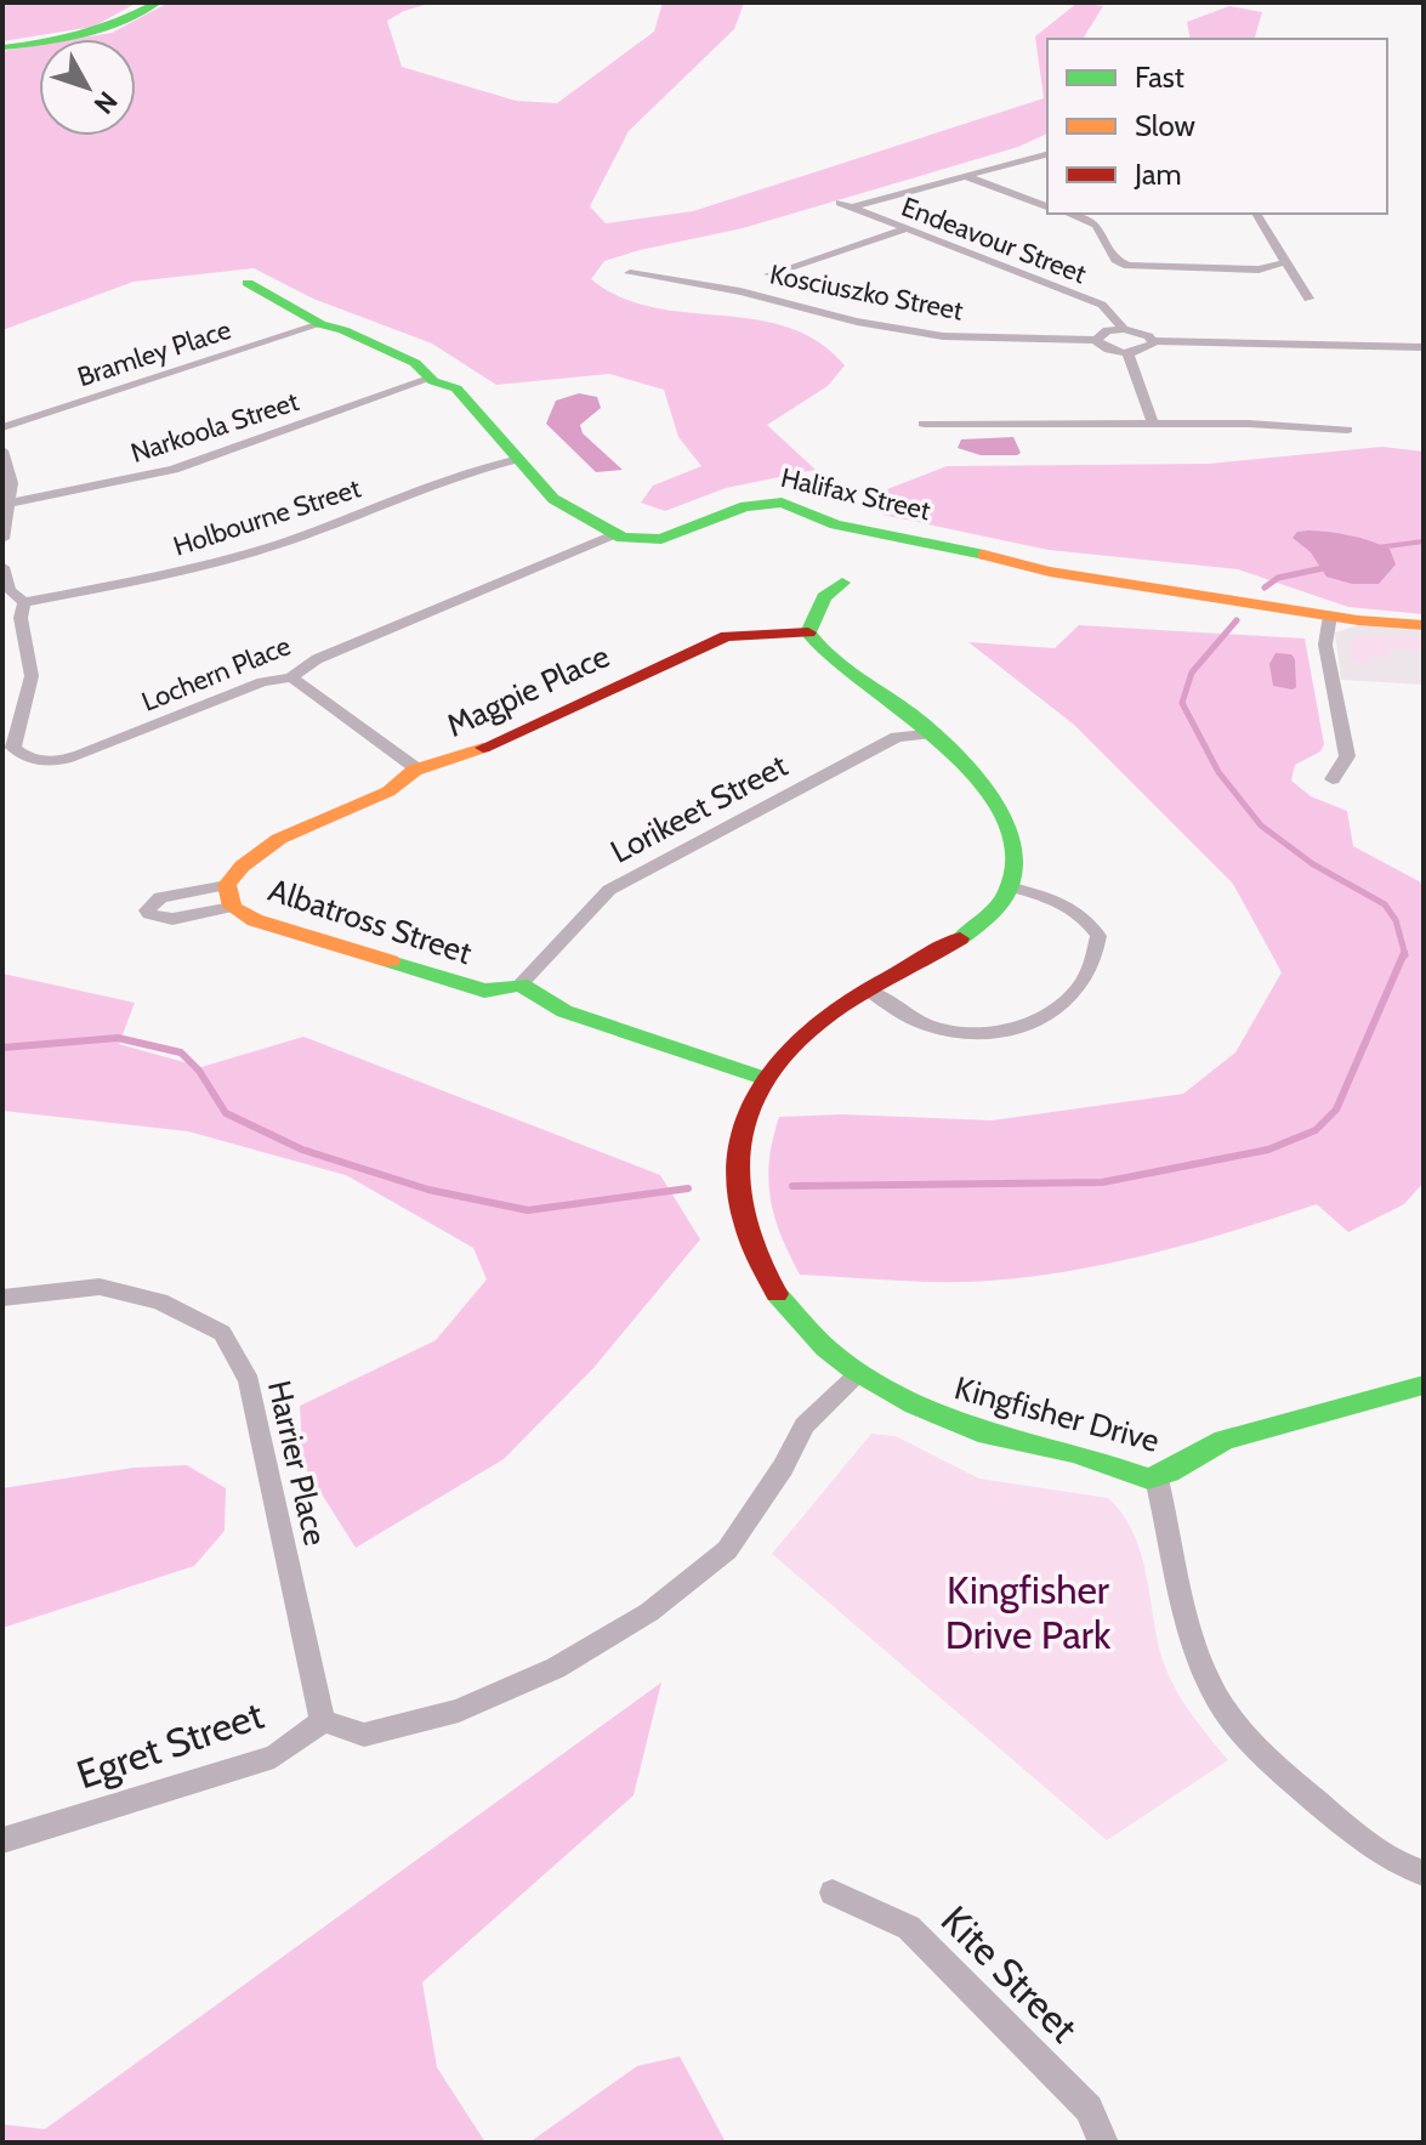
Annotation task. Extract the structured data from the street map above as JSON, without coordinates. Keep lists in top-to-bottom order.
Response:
{
  "streets": {
    "street": [
      "Endeavour Street",
      "Kosciuszko Street",
      "Bramley Place",
      "Narkoola Street",
      "Halifax Street",
      "Holbourne Street",
      "Lochern Place",
      "Magpie Place",
      "Lorikeet Street",
      "Albatross Street",
      "Kingfisher Drive",
      "Harrier Place",
      "Egret Street",
      "Kite Street"
    ]
  },
  "crossings": [
    ["Bramley Place", "Halifax Street"],
    ["Narkoola Street", "Halifax Street"],
    ["Halifax Street", "Holbourne Street"],
    ["Halifax Street", "Lochern Place"],
    ["Holbourne Street", "Lochern Place"],
    ["Magpie Place", "Albatross Street"],
    ["Lorikeet Street", "Albatross Street"],
    ["Harrier Place", "Egret Street"]
  ],
  "parks": ["Kingfisher Drive Park"],
  "legend": ["Fast", "Slow", "Jam"],
  "north": "bottom right"
}
